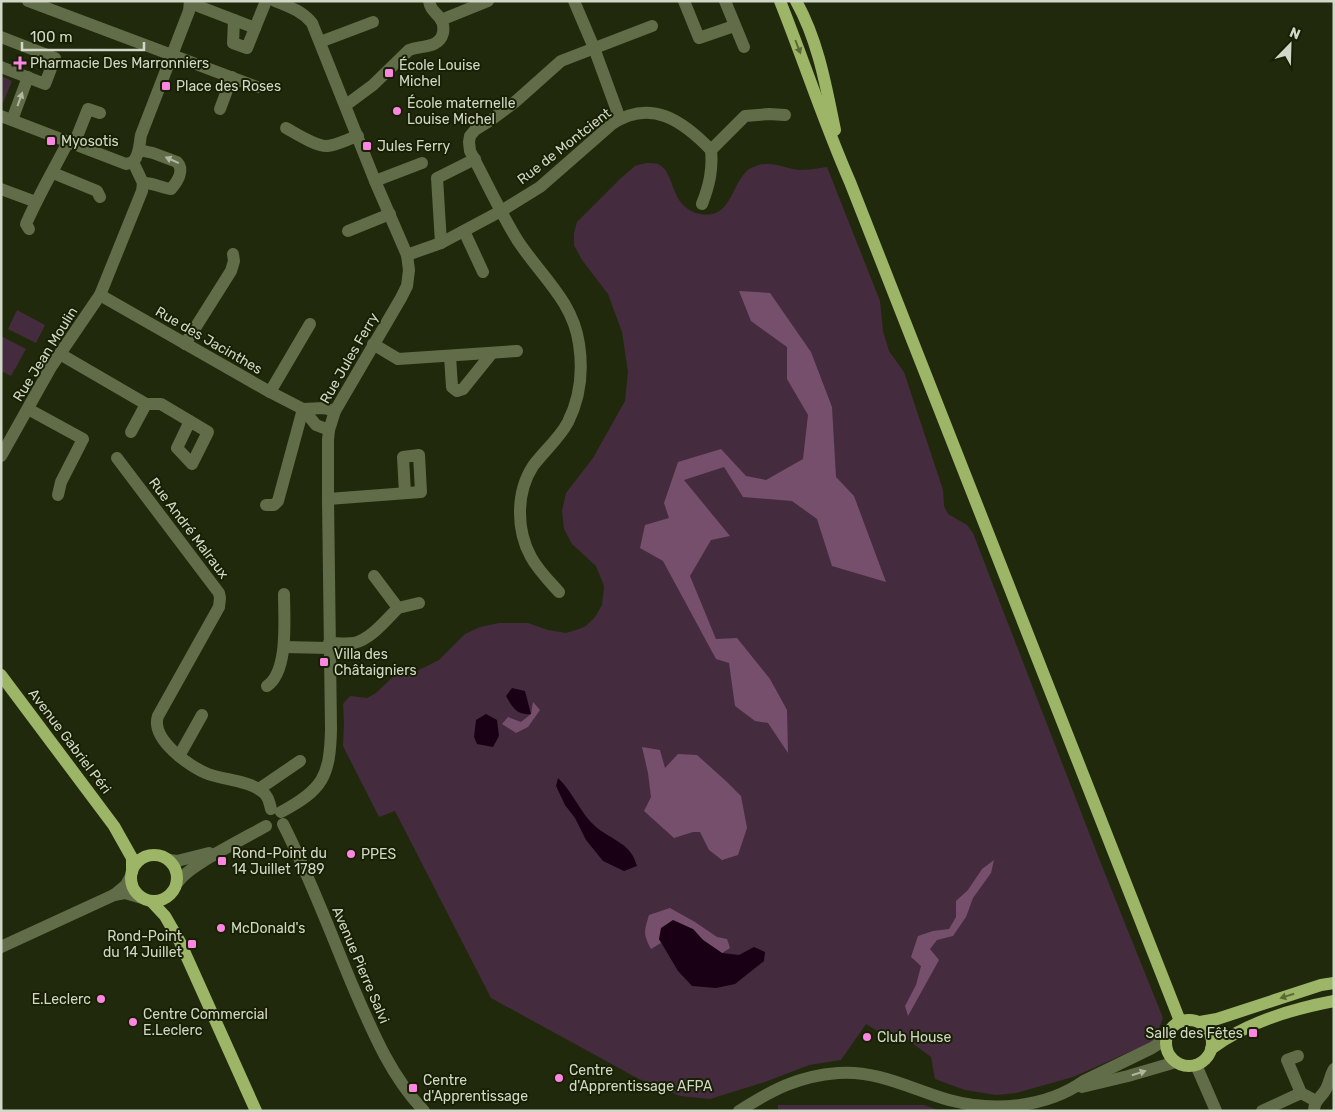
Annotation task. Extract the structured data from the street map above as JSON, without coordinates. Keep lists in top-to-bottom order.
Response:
{
  "streets": {
    "main road": ["Avenue Gabriel Péri"],
    "street": [
      "Rue de Montcient",
      "Rue des Jacinthes",
      "Rue Jean Moulin",
      "Rue Jules Ferry",
      "Rue André Malraux",
      "Avenue Pierre Salvi"
    ]
  },
  "crossings": [
    ["Rue de Montcient", "Rue Jules Ferry"],
    ["Rue des Jacinthes", "Rue Jean Moulin"],
    ["Rue Jules Ferry", "Avenue Pierre Salvi"]
  ],
  "places": {
    "health": ["Pharmacie Des Marronniers"],
    "transit": [
      "École Louise Michel",
      "Place des Roses",
      "Myosotis",
      "Jules Ferry",
      "Villa des Châtaigniers",
      "Rond-Point du 14 Juillet 1789",
      "Rond-Point du 14 Juillet",
      "Salle des Fêtes",
      "Centre d'Apprentissage"
    ],
    "other": [
      "École maternelle Louise Michel",
      "PPES",
      "McDonald's",
      "E.Leclerc",
      "Centre Commercial E.Leclerc",
      "Club House",
      "Centre d'Apprentissage AFPA"
    ]
  },
  "scale_bar": "100 m",
  "north": "top right"
}
